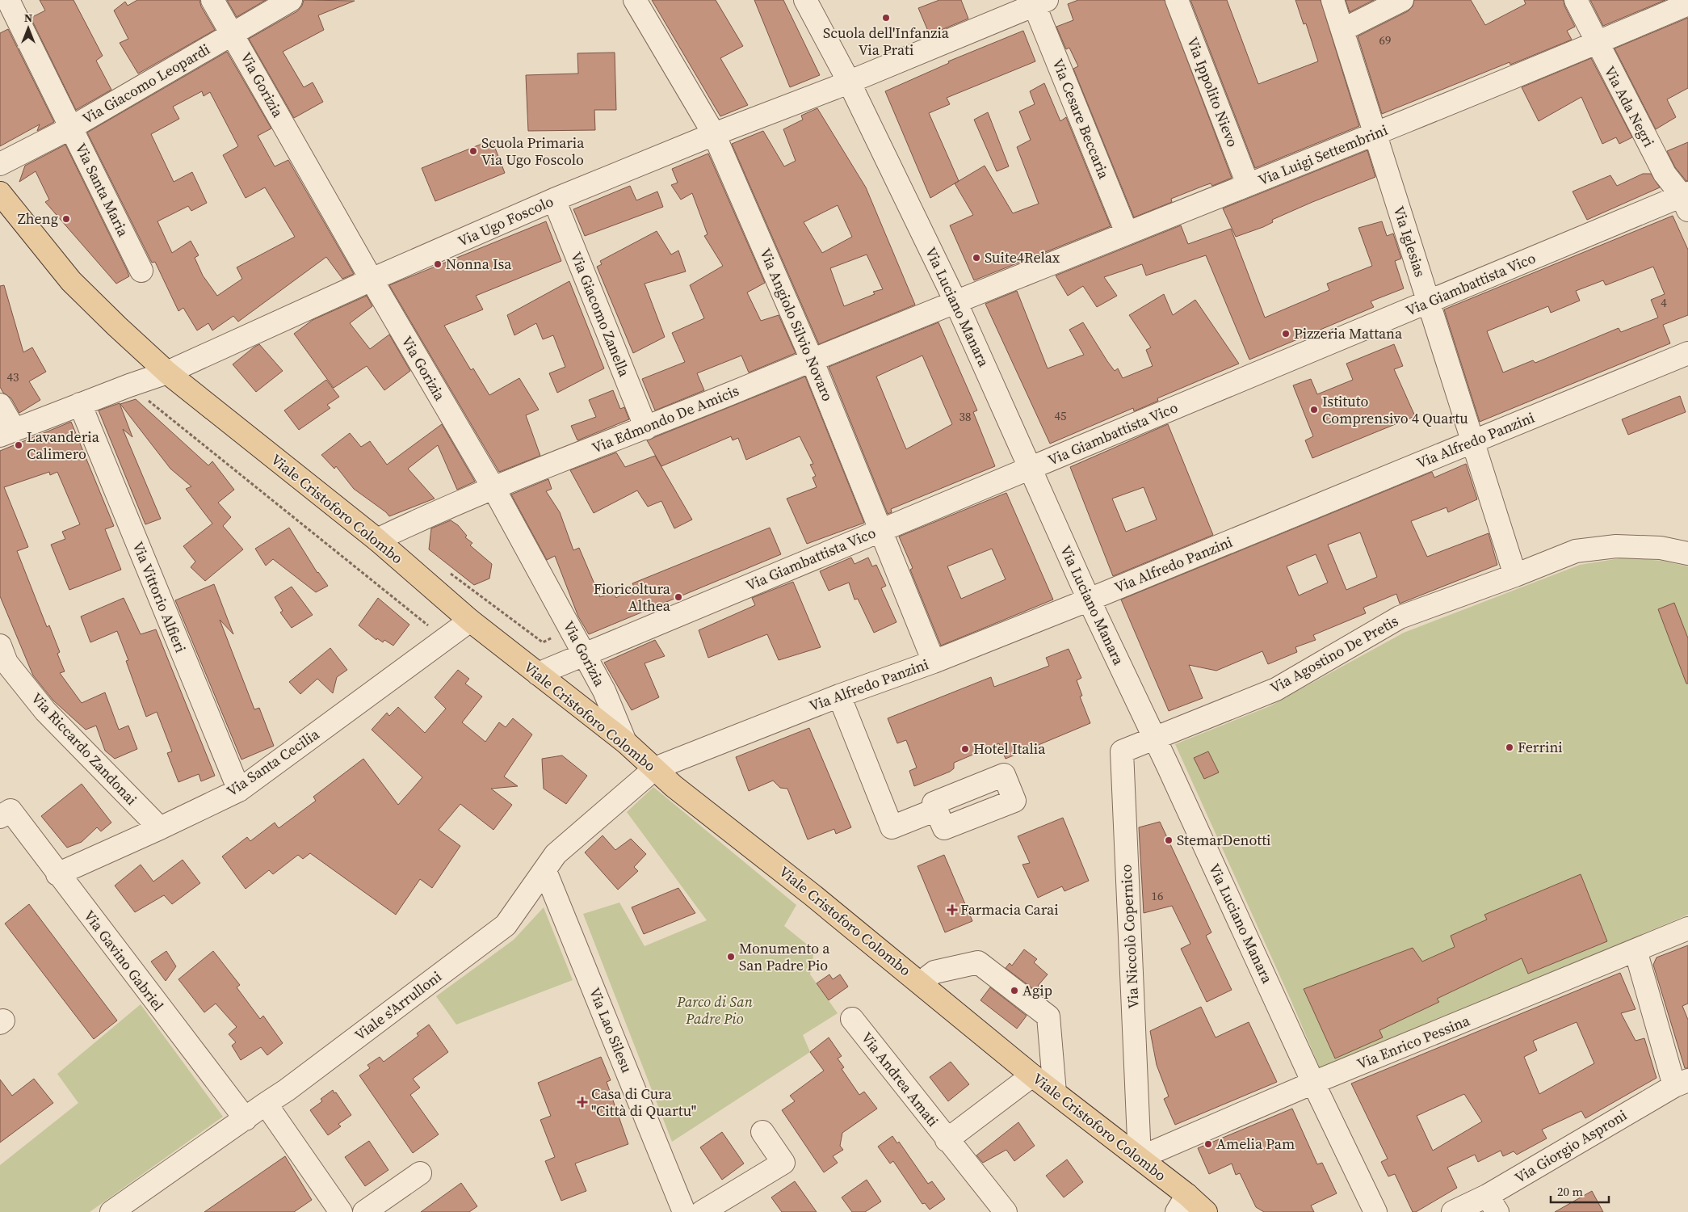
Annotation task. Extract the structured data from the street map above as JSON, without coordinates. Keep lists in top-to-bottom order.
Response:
{
  "streets": {
    "main road": ["Viale Cristoforo Colombo"],
    "street": [
      "Via Giacomo Leopardi",
      "Via Gorizia",
      "Via Ippolito Nievo",
      "Via Ada Negri",
      "Via Cesare Beccaria",
      "Via Luigi Settembrini",
      "Via Santa Maria",
      "Via Ugo Foscolo",
      "Via Iglesias",
      "Via Giambattista Vico",
      "Via Luciano Manara",
      "Via Giacomo Zanella",
      "Via Angiolo Silvio Novaro",
      "Via Edmondo De Amicis",
      "Via Alfredo Panzini",
      "Via Vittorio Alfieri",
      "Via Agostino De Pretis",
      "Via Riccardo Zandonai",
      "Via Santa Cecilia",
      "Via Niccolò Copernico",
      "Via Gavino Gabriel",
      "Viale s'Arrulloni",
      "Via Lao Silesu",
      "Via Enrico Pessina",
      "Via Andrea Amati",
      "Via Giorgio Asproni"
    ]
  },
  "crossings": [
    ["Via Giacomo Leopardi", "Via Gorizia"],
    ["Via Giacomo Leopardi", "Via Santa Maria"],
    ["Via Gorizia", "Via Ugo Foscolo"],
    ["Via Gorizia", "Via Giambattista Vico"],
    ["Via Gorizia", "Via Edmondo De Amicis"],
    ["Via Gorizia", "Viale Cristoforo Colombo"],
    ["Via Ippolito Nievo", "Via Luigi Settembrini"],
    ["Via Ada Negri", "Via Luigi Settembrini"],
    ["Via Ada Negri", "Via Giambattista Vico"],
    ["Via Cesare Beccaria", "Via Luigi Settembrini"],
    ["Via Cesare Beccaria", "Via Ugo Foscolo"],
    ["Via Luigi Settembrini", "Via Iglesias"],
    ["Via Luigi Settembrini", "Via Luciano Manara"],
    ["Via Luigi Settembrini", "Via Edmondo De Amicis"],
    ["Via Ugo Foscolo", "Via Luciano Manara"],
    ["Via Ugo Foscolo", "Via Giacomo Zanella"],
    ["Via Ugo Foscolo", "Via Angiolo Silvio Novaro"],
    ["Via Ugo Foscolo", "Viale Cristoforo Colombo"],
    ["Via Ugo Foscolo", "Via Vittorio Alfieri"],
    ["Via Iglesias", "Via Giambattista Vico"],
    ["Via Iglesias", "Via Alfredo Panzini"],
    ["Via Iglesias", "Via Agostino De Pretis"],
    ["Via Giambattista Vico", "Via Luciano Manara"],
    ["Via Giambattista Vico", "Via Angiolo Silvio Novaro"],
    ["Via Giambattista Vico", "Viale Cristoforo Colombo"],
    ["Via Luciano Manara", "Via Edmondo De Amicis"],
    ["Via Luciano Manara", "Via Alfredo Panzini"],
    ["Via Luciano Manara", "Via Agostino De Pretis"],
    ["Via Luciano Manara", "Via Niccolò Copernico"],
    ["Via Luciano Manara", "Via Enrico Pessina"],
    ["Via Giacomo Zanella", "Via Edmondo De Amicis"],
    ["Via Angiolo Silvio Novaro", "Via Edmondo De Amicis"],
    ["Via Angiolo Silvio Novaro", "Via Alfredo Panzini"],
    ["Via Edmondo De Amicis", "Viale Cristoforo Colombo"],
    ["Via Alfredo Panzini", "Viale Cristoforo Colombo"],
    ["Via Alfredo Panzini", "Viale s'Arrulloni"],
    ["Viale Cristoforo Colombo", "Via Santa Cecilia"],
    ["Viale Cristoforo Colombo", "Via Niccolò Copernico"],
    ["Viale Cristoforo Colombo", "Viale s'Arrulloni"],
    ["Viale Cristoforo Colombo", "Via Enrico Pessina"],
    ["Viale Cristoforo Colombo", "Via Andrea Amati"],
    ["Via Vittorio Alfieri", "Via Santa Cecilia"],
    ["Via Agostino De Pretis", "Via Niccolò Copernico"],
    ["Via Riccardo Zandonai", "Via Santa Cecilia"],
    ["Via Santa Cecilia", "Via Gavino Gabriel"],
    ["Via Niccolò Copernico", "Via Enrico Pessina"],
    ["Via Gavino Gabriel", "Viale s'Arrulloni"],
    ["Viale s'Arrulloni", "Via Lao Silesu"]
  ],
  "parks": ["Parco di San Padre Pio"],
  "places": {
    "other": [
      "Scuola dell'Infanzia Via Prati",
      "Scuola Primaria Via Ugo Foscolo",
      "Zheng",
      "Suite4Relax",
      "Nonna Isa",
      "Pizzeria Mattana",
      "Istituto Comprensivo 4 Quartu",
      "Lavanderia Calimero",
      "Fioricoltura Althea",
      "Ferrini",
      "Hotel Italia",
      "StemarDenotti",
      "Monumento a San Padre Pio",
      "Agip",
      "Amelia Pam"
    ],
    "health": ["Farmacia Carai", "Casa di Cura \"Città di Quartu\""]
  },
  "house_numbers": [
    "69",
    "4",
    "43",
    "45",
    "38",
    "16"
  ],
  "scale_bar": "20 m",
  "north": "top"
}
